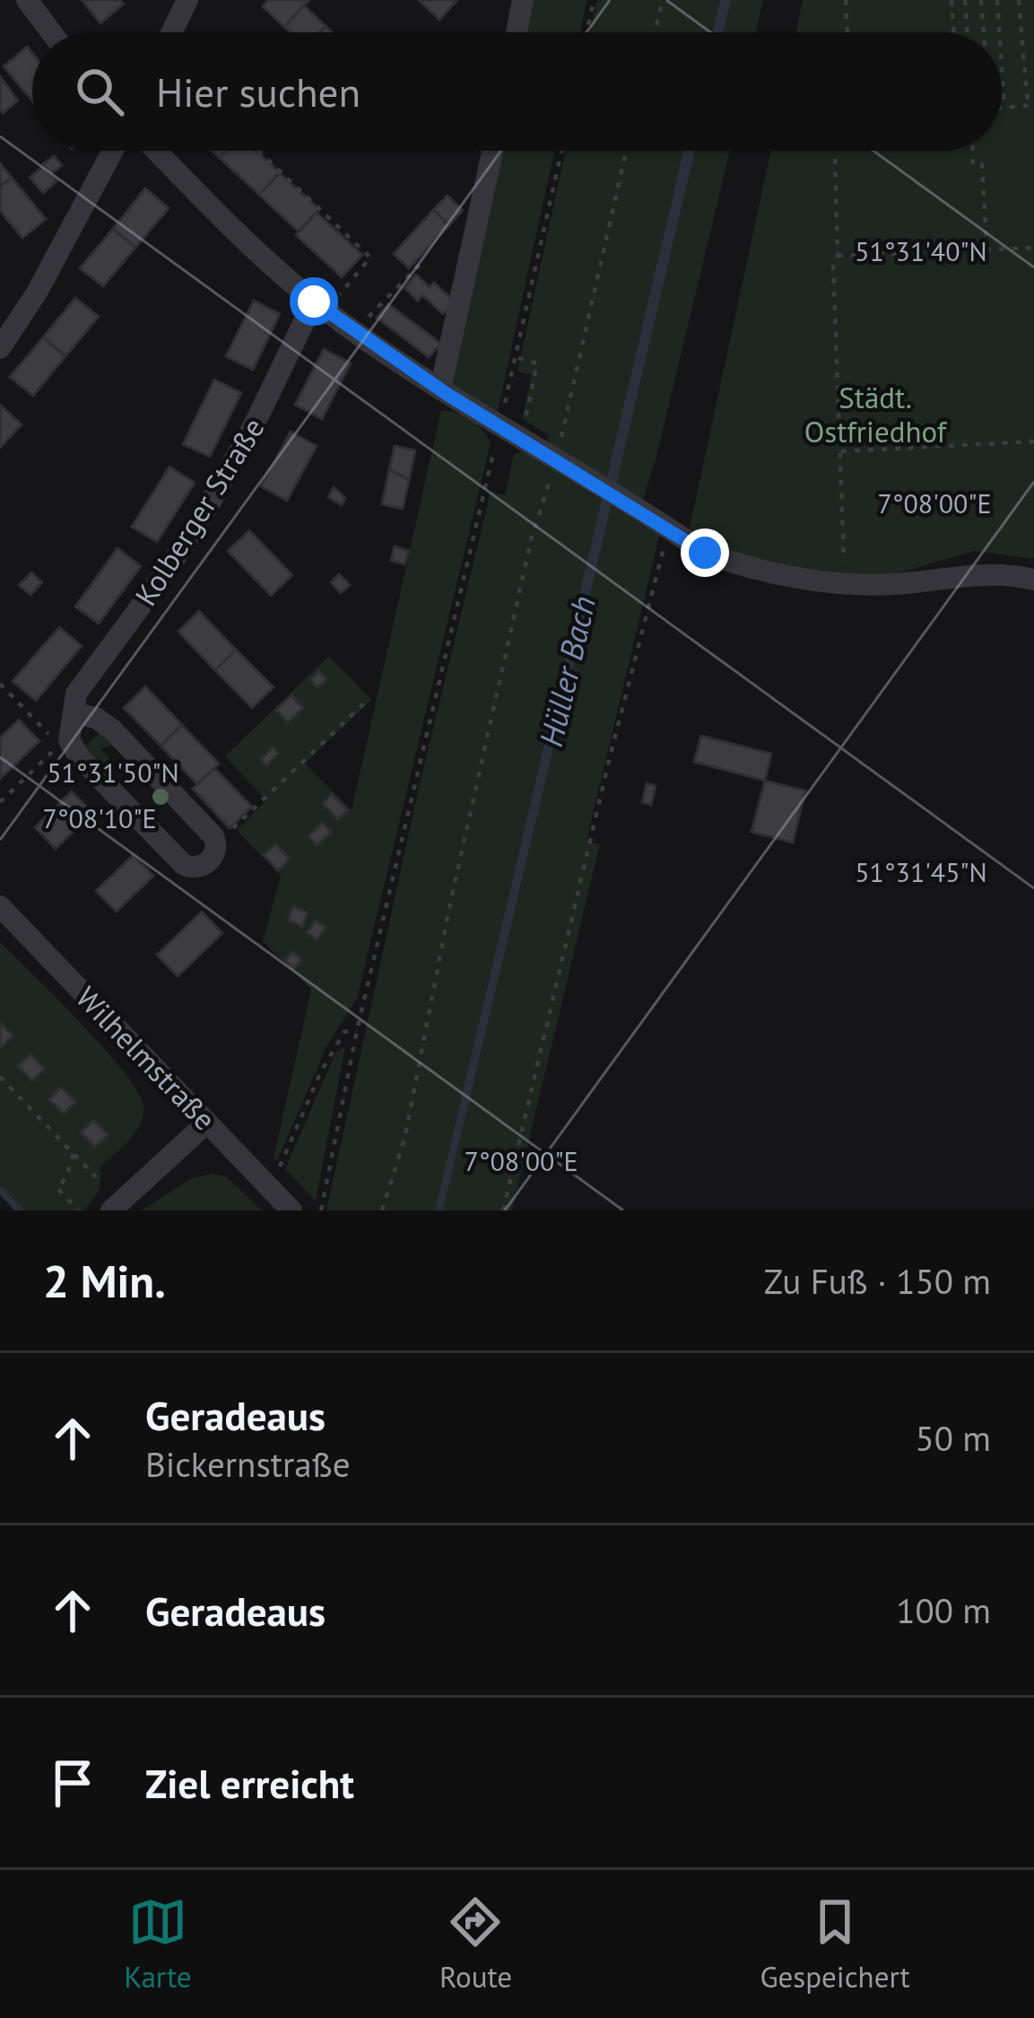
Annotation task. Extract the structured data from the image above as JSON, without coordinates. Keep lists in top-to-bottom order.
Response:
{
  "streets": {
    "street": ["Kolberger Straße", "Wilhelmstraße"]
  },
  "water": ["Hüller Bach"],
  "parks": ["Städt. Ostfriedhof"],
  "page": {
    "search": "Hier suchen",
    "heading": ["2 Min.", "Zu Fuß · 150 m"],
    "list": [
      ["Geradeaus", "Bickernstraße", "50 m"],
      ["Geradeaus", "100 m"],
      "Ziel erreicht"
    ],
    "nav": ["Karte", "Route", "Gespeichert"]
  },
  "coordinates": [
    "51°31'40\"N",
    "7°08'00\"E",
    "51°31'50\"N",
    "7°08'10\"E",
    "51°31'45\"N"
  ]
}
